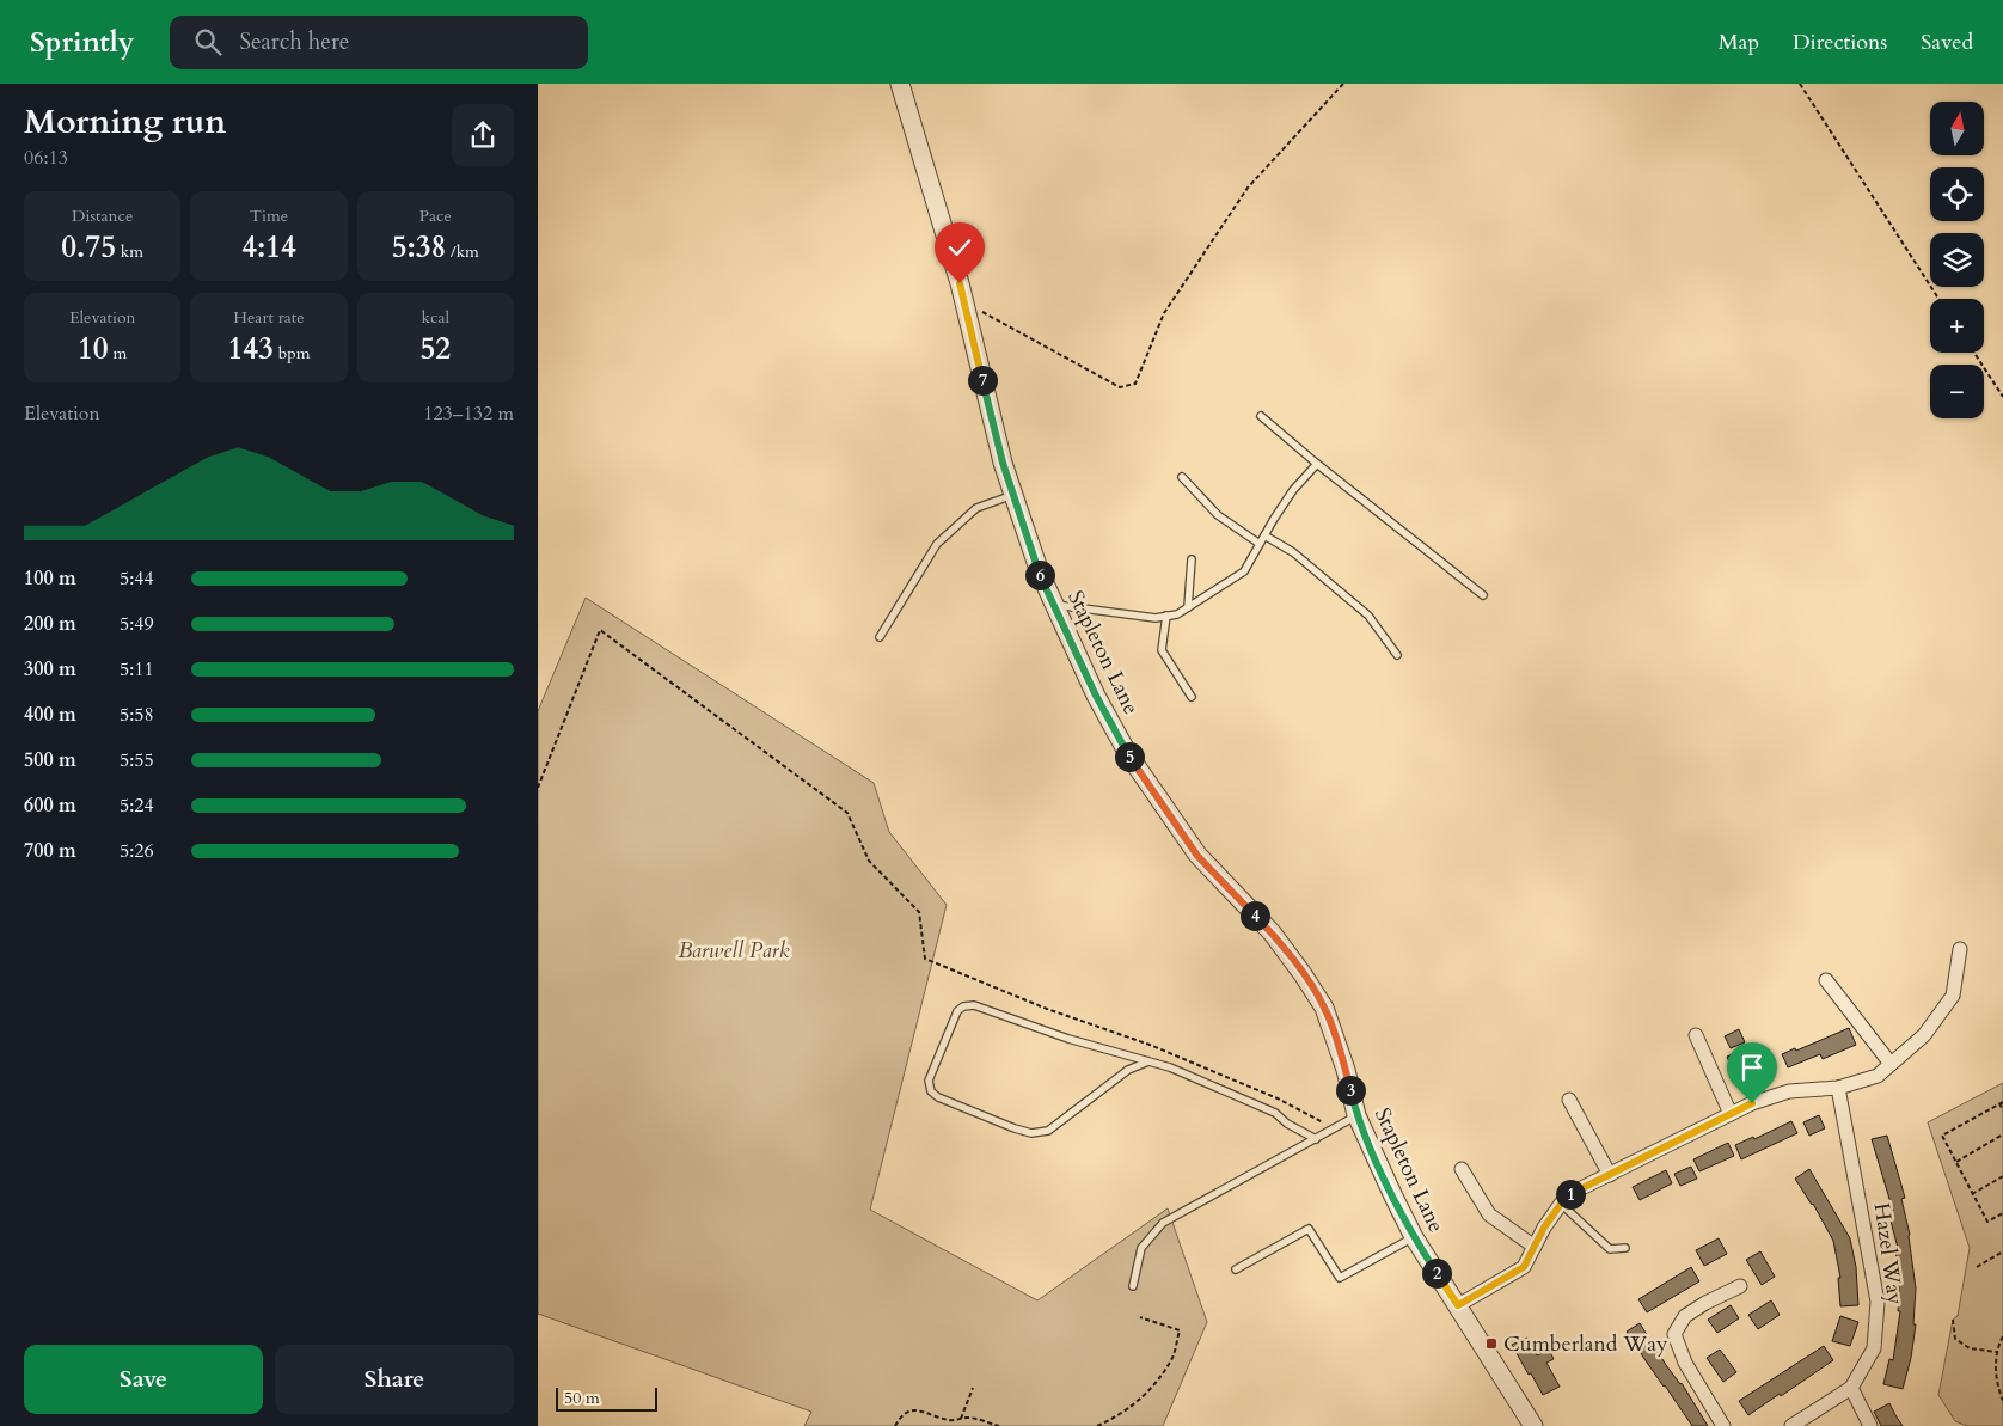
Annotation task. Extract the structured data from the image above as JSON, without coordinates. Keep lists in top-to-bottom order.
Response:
{
  "streets": {
    "street": ["Stapleton Lane", "Hazel Way"]
  },
  "parks": ["Barwell Park"],
  "places": {
    "transit": ["Cumberland Way"]
  },
  "scale_bar": "50 m",
  "north": "top",
  "page": {
    "header": "Sprintly",
    "search": "Search here",
    "nav": ["Map", "Directions", "Saved"],
    "heading": ["Morning run", "06:13"],
    "map_buttons": ["+", "−"],
    "stats": [
      ["Distance", "0.75 km"],
      ["Time", "4:14"],
      ["Pace", "5:38 /km"],
      ["Elevation", "10 m"],
      ["Heart rate", "143 bpm"],
      ["kcal", "52"]
    ],
    "pins": [
      "7",
      "6",
      "5",
      "4",
      "3",
      "1",
      "2"
    ],
    "chart": ["Elevation", "123–132 m"],
    "list": [
      {
        "name": "100 m",
        "note": "5:44"
      },
      {
        "name": "200 m",
        "note": "5:49"
      },
      {
        "name": "300 m",
        "note": "5:11"
      },
      {
        "name": "400 m",
        "note": "5:58"
      },
      {
        "name": "500 m",
        "note": "5:55"
      },
      {
        "name": "600 m",
        "note": "5:24"
      },
      {
        "name": "700 m",
        "note": "5:26"
      }
    ],
    "buttons": ["Save", "Share"],
    "scale": "50 m"
  }
}
